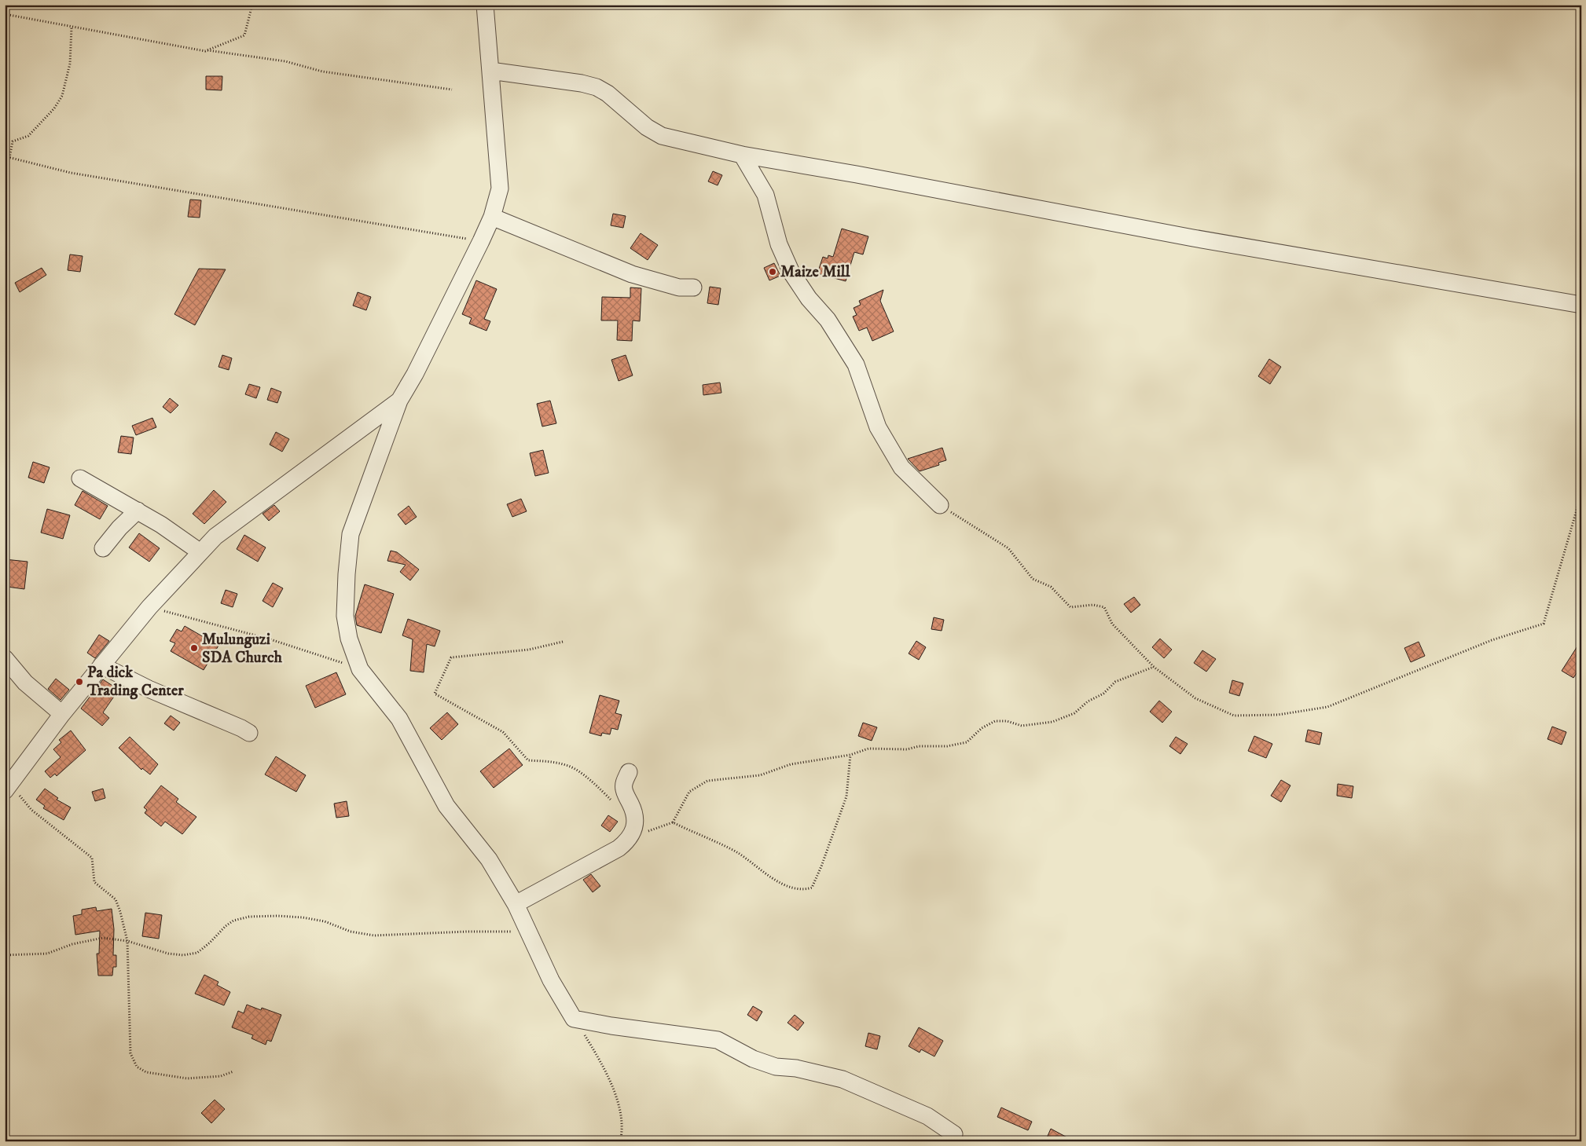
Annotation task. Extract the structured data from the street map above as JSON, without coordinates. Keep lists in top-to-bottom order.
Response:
{
  "places": ["Maize Mill", "Mulunguzi SDA Church", "Pa dick Trading Center"]
}
